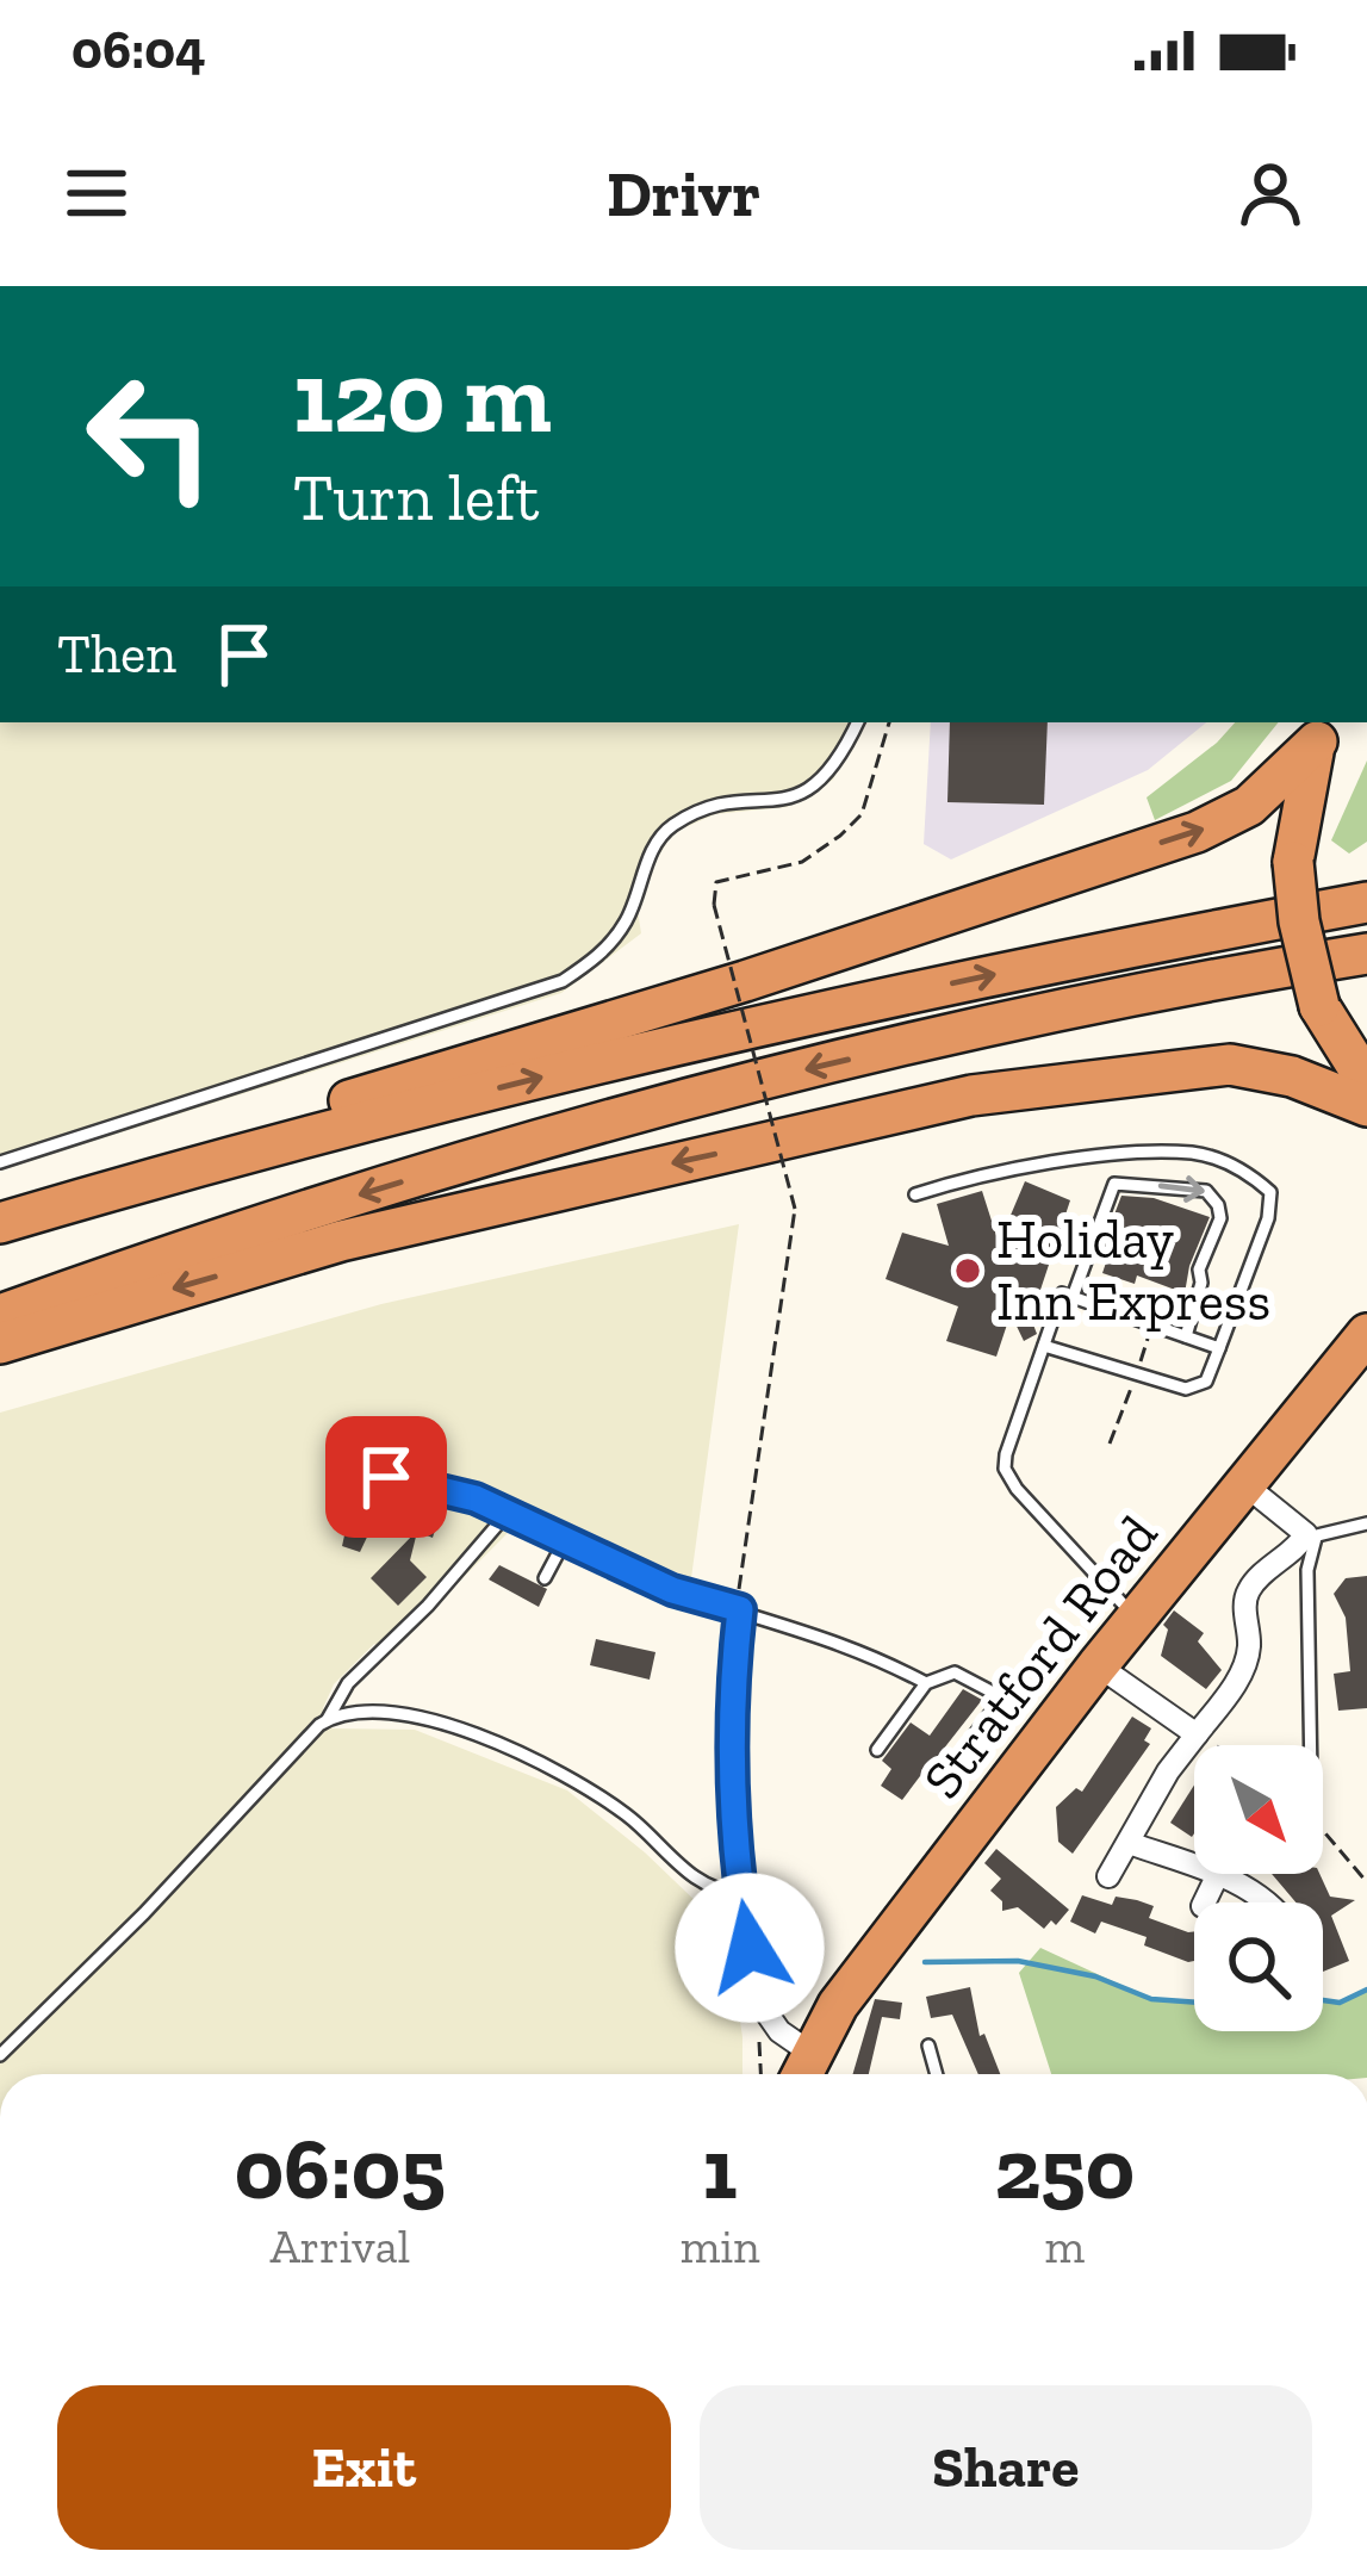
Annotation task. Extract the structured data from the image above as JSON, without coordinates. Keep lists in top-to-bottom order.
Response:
{
  "streets": {
    "highway": ["Stratford Road"]
  },
  "places": ["Holiday Inn Express"],
  "north": "bottom right",
  "page": {
    "status": "06:04",
    "header": "Drivr",
    "turn": ["120 m", "Turn left"],
    "then": "Then",
    "eta": [
      "06:05",
      "Arrival",
      "1",
      "min",
      "250",
      "m"
    ],
    "buttons": ["Exit", "Share"]
  }
}
